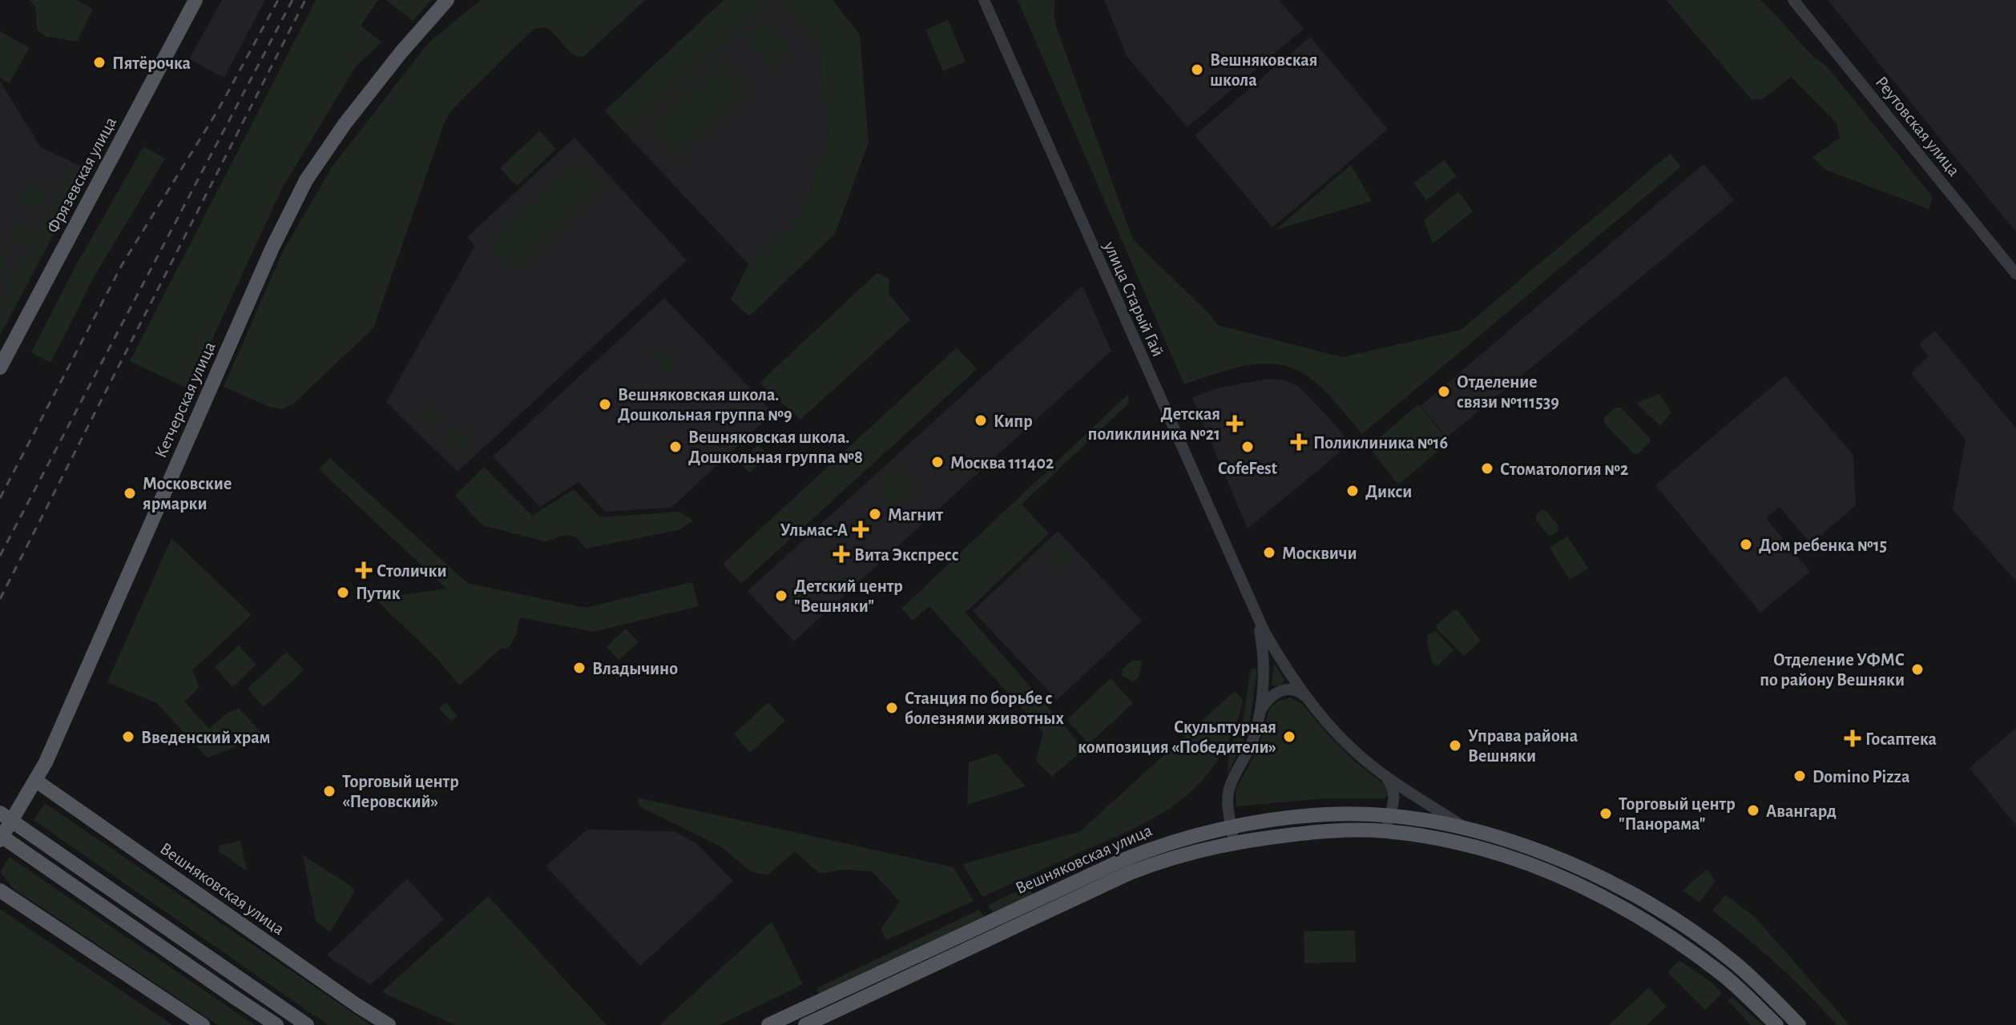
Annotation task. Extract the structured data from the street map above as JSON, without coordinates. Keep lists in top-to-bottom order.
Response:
{
  "streets": {
    "main road": ["Фрязевская улица", "Кетчерская улица", "Вешняковская улица"],
    "street": ["Реутовская улица", "улица Старый Гай"]
  },
  "crossings": [
    ["улица Старый Гай", "Вешняковская улица"],
    ["Кетчерская улица", "Вешняковская улица"]
  ],
  "places": {
    "other": [
      "Пятёрочка",
      "Вешняковская школа",
      "Отделение связи №111539",
      "Вешняковская школа. Дошкольная группа №9",
      "Кипр",
      "Вешняковская школа. Дошкольная группа №8",
      "CofeFest",
      "Москва 111402",
      "Стоматология №2",
      "Дикси",
      "Московские ярмарки",
      "Магнит",
      "Дом ребенка №15",
      "Москвичи",
      "Путик",
      "Детский центр \"Вешняки\"",
      "Владычино",
      "Отделение УФМС по району Вешняки",
      "Станция по борьбе с болезнями животных",
      "Введенский храм",
      "Скульптурная композиция «Победители»",
      "Управа района Вешняки",
      "Domino Pizza",
      "Торговый центр «Перовский»",
      "Авангард",
      "Торговый центр \"Панорама\""
    ],
    "health": [
      "Детская поликлиника №21",
      "Поликлиника №16",
      "Ульмас-А",
      "Вита Экспресс",
      "Столички",
      "Госаптека"
    ]
  }
}
